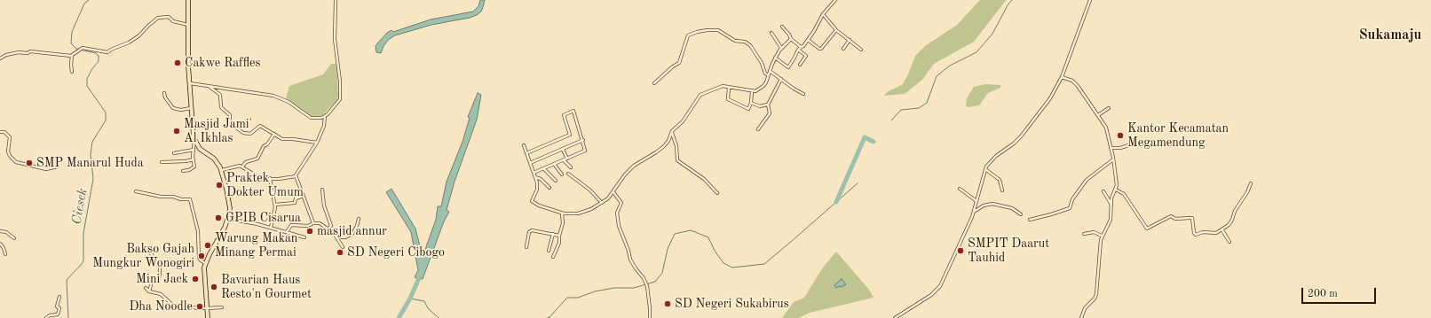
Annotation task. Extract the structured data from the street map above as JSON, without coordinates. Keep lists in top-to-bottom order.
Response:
{
  "districts": ["Sukamaju"],
  "water": ["Ciesek"],
  "places": [
    "Cakwe Raffles",
    "Masjid Jami' Al Ikhlas",
    "Kantor Kecamatan Megamendung",
    "SMP Manarul Huda",
    "Praktek Dokter Umum",
    "GPIB Cisarua",
    "masjid annur",
    "Warung Makan Minang Permai",
    "SMPIT Daarut Tauhid",
    "SD Negeri Cibogo",
    "Bakso Gajah Mungkur Wonogiri",
    "Mini Jack",
    "Bavarian Haus Resto'n Gourmet",
    "SD Negeri Sukabirus",
    "Dha Noodle"
  ],
  "scale_bar": "200 m"
}
